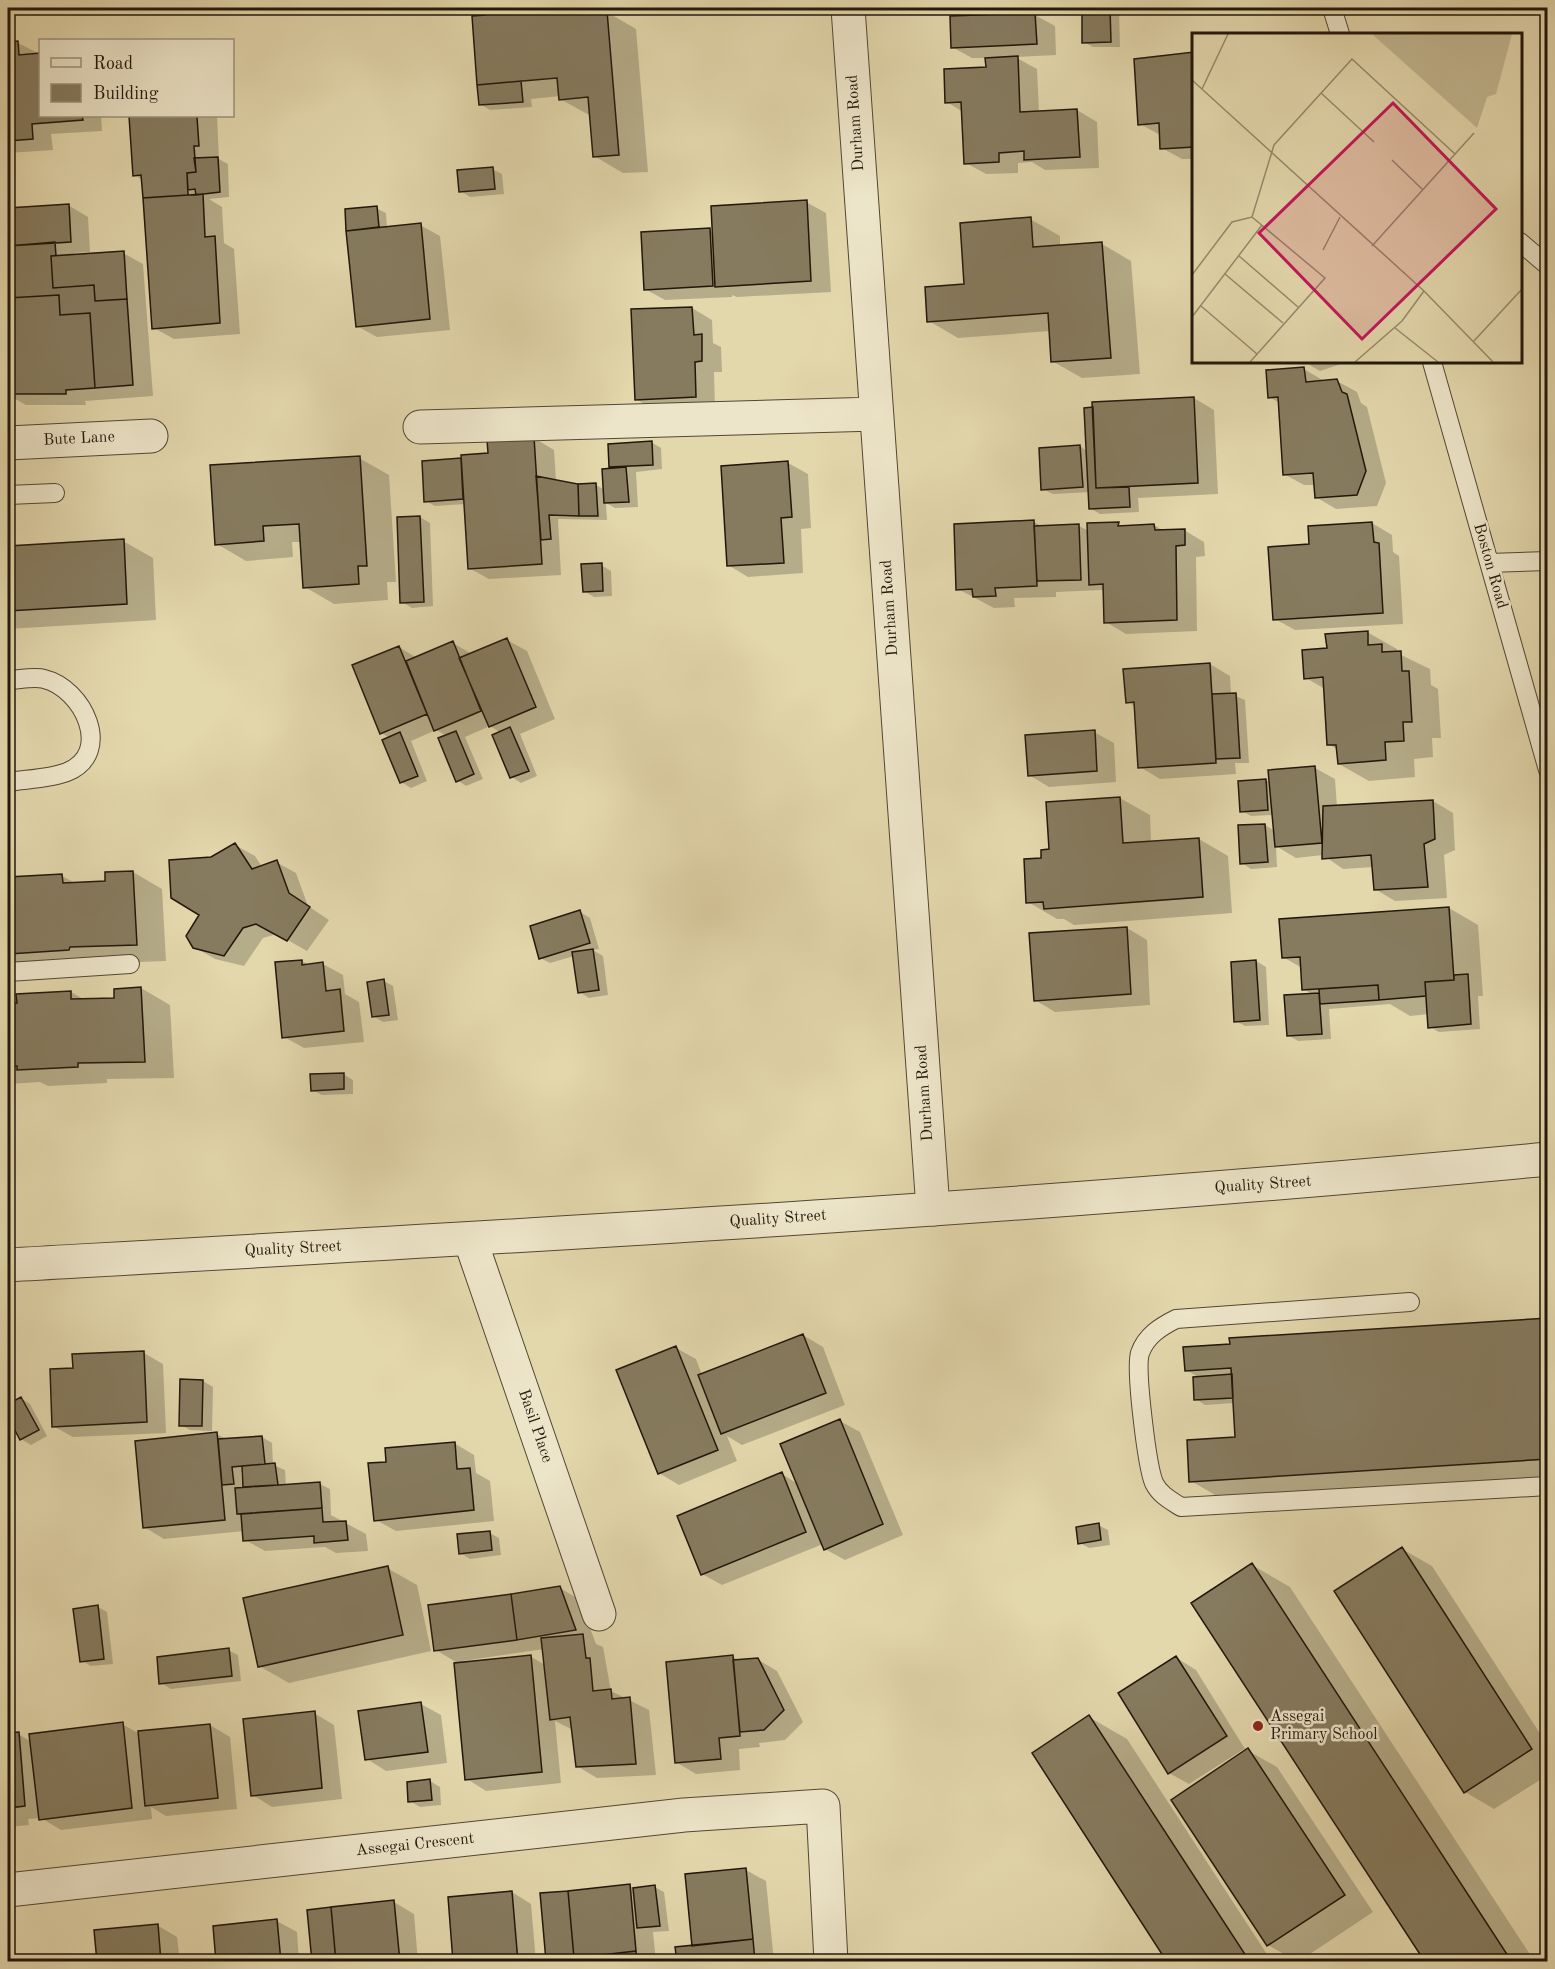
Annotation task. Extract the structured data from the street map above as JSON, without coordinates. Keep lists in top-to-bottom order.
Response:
{
  "streets": {
    "street": [
      "Durham Road",
      "Bute Lane",
      "Quality Street",
      "Basil Place",
      "Assegai Crescent"
    ],
    "lane": ["Boston Road"]
  },
  "crossings": [
    ["Durham Road", "Quality Street"],
    ["Quality Street", "Basil Place"]
  ],
  "places": ["Assegai Primary School"],
  "legend": ["Road", "Building"]
}
